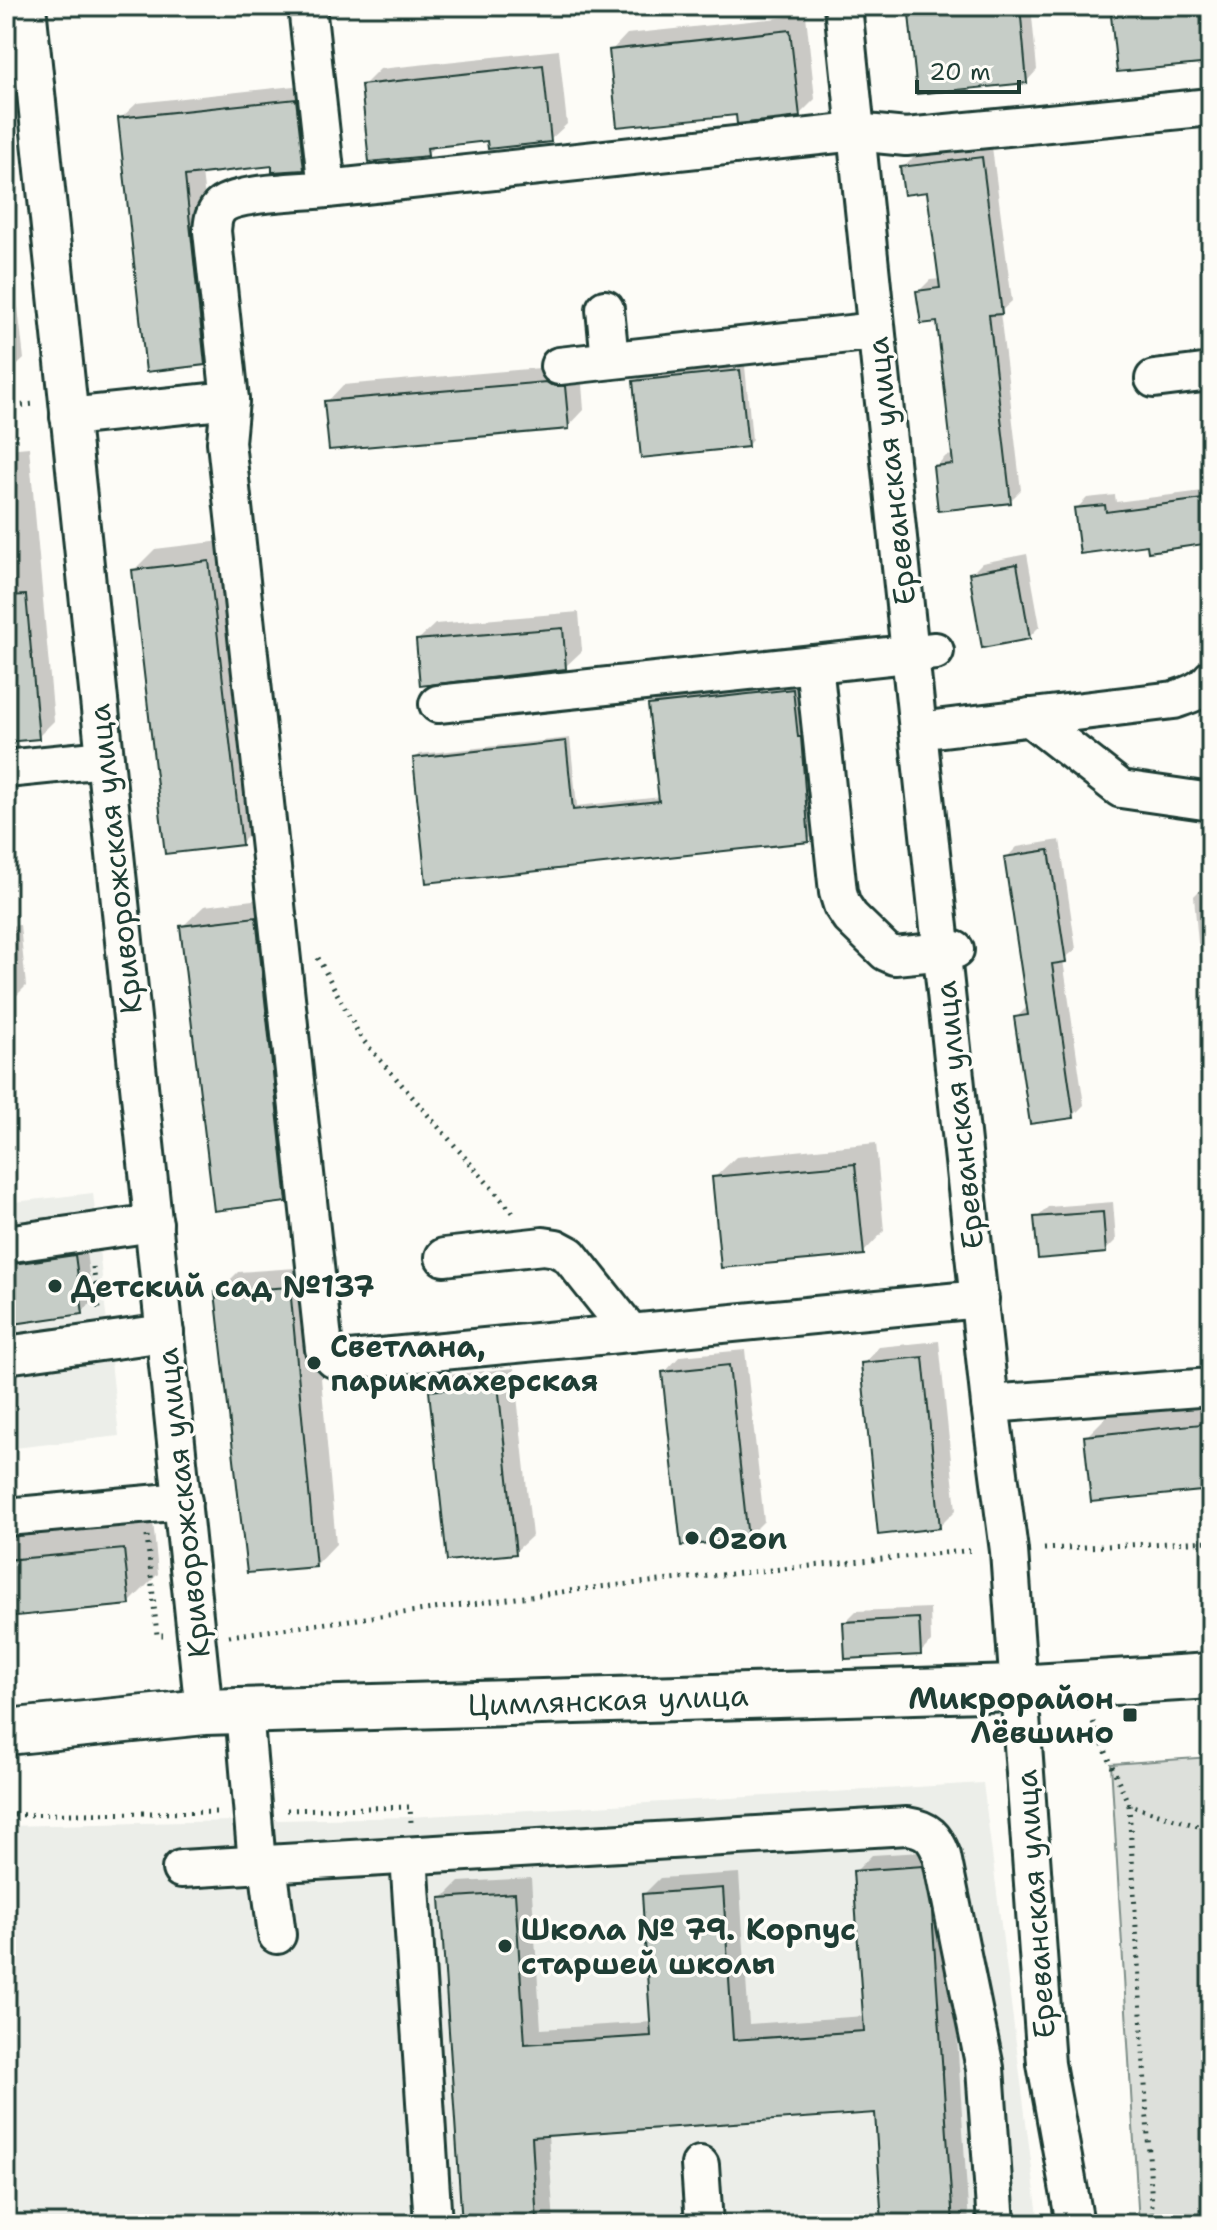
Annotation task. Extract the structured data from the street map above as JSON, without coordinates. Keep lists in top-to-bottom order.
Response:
{
  "streets": {
    "main road": ["Цимлянская улица"],
    "street": ["Ереванская улица", "Криворожская улица"]
  },
  "crossings": [
    ["Ереванская улица", "Цимлянская улица"],
    ["Криворожская улица", "Цимлянская улица"]
  ],
  "places": {
    "other": [
      "Детский сад №137",
      "Светлана, парикмахерская",
      "Ozon",
      "Школа № 79. Корпус старшей школы"
    ],
    "transit": ["Микрорайон Лёвшино"]
  },
  "scale_bar": "20 m"
}
